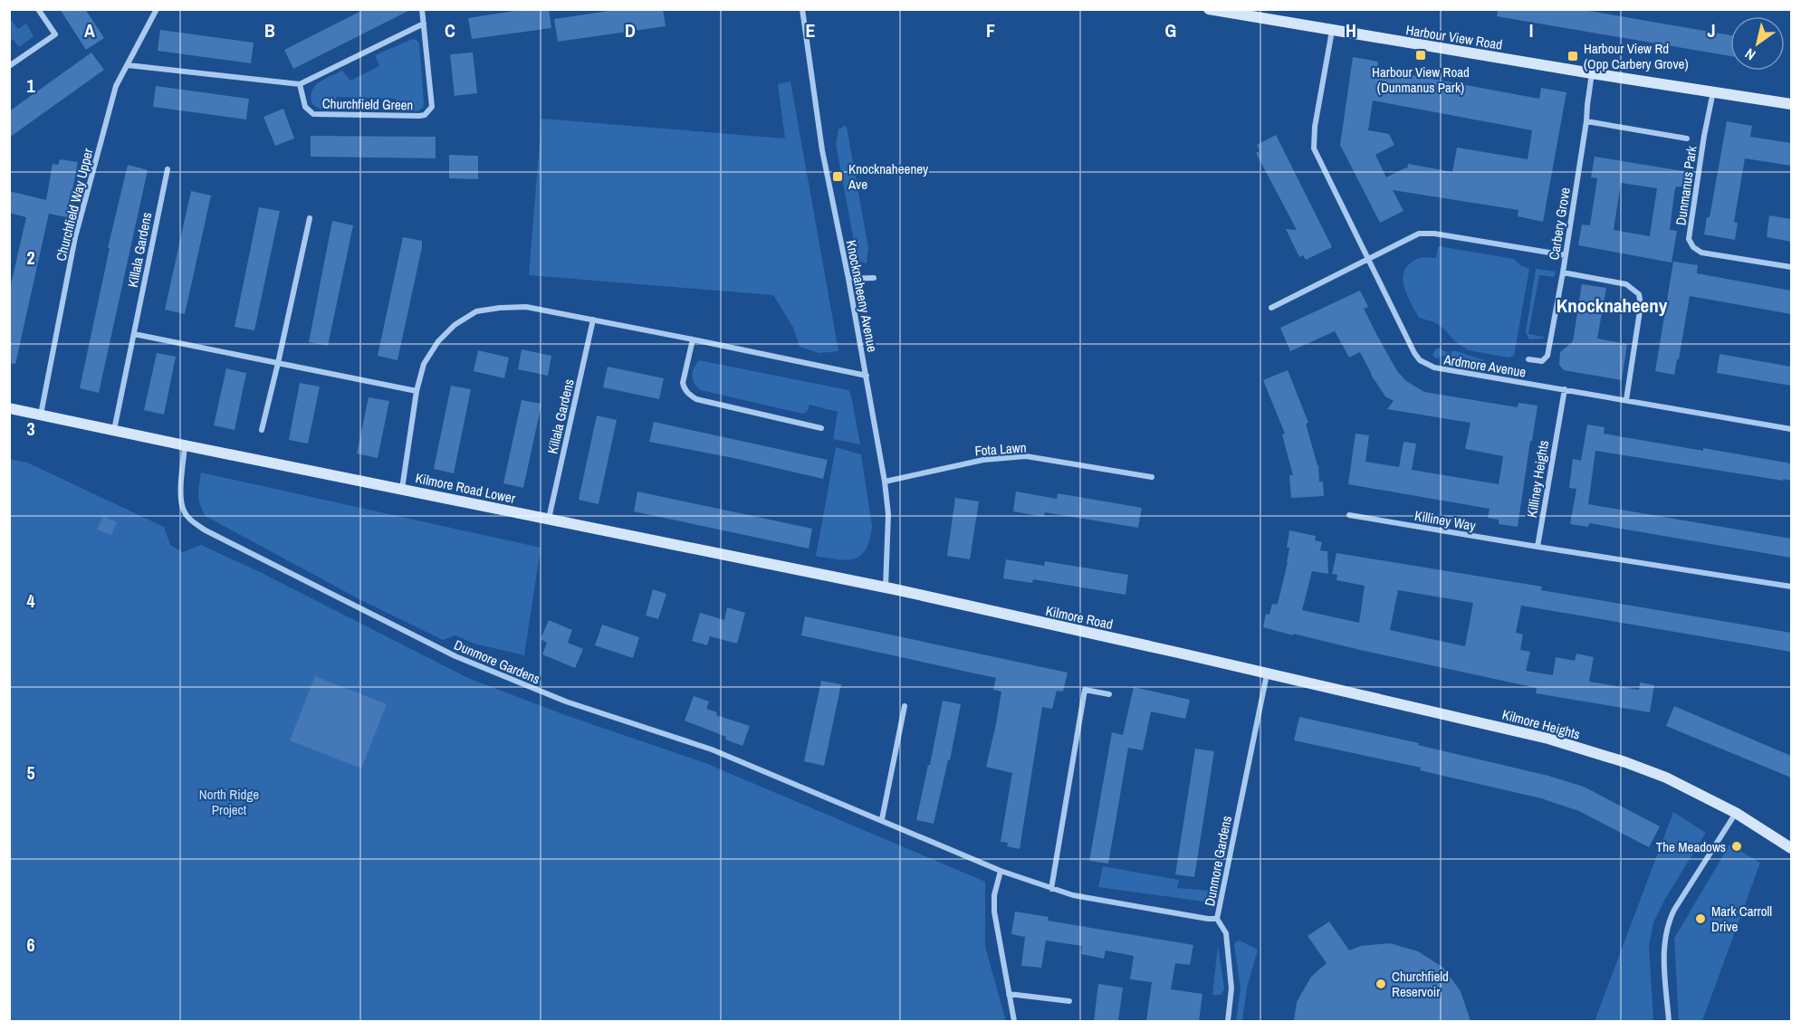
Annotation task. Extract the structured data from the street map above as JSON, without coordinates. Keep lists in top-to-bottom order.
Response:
{
  "streets": {
    "street": [
      "Harbour View Road",
      "Churchfield Green",
      "Dunmanus Park",
      "Churchfield Way Upper",
      "Carbery Grove",
      "Killala Gardens",
      "Knocknaheeny Avenue",
      "Ardmore Avenue",
      "Fota Lawn",
      "Killiney Heights",
      "Kilmore Road Lower",
      "Killiney Way",
      "Kilmore Road",
      "Dunmore Gardens",
      "Kilmore Heights"
    ]
  },
  "crossings": [
    ["Harbour View Road", "Dunmanus Park"],
    ["Harbour View Road", "Carbery Grove"],
    ["Harbour View Road", "Ardmore Avenue"],
    ["Dunmanus Park", "Carbery Grove"],
    ["Churchfield Way Upper", "Kilmore Road Lower"],
    ["Killala Gardens", "Kilmore Road Lower"],
    ["Knocknaheeny Avenue", "Fota Lawn"],
    ["Knocknaheeny Avenue", "Kilmore Road Lower"],
    ["Knocknaheeny Avenue", "Kilmore Road"],
    ["Ardmore Avenue", "Killiney Heights"],
    ["Killiney Heights", "Killiney Way"],
    ["Kilmore Road Lower", "Kilmore Road"],
    ["Kilmore Road Lower", "Dunmore Gardens"],
    ["Kilmore Road", "Dunmore Gardens"],
    ["Kilmore Road", "Kilmore Heights"],
    ["Dunmore Gardens", "Kilmore Heights"]
  ],
  "districts": ["Knocknaheeny"],
  "parks": ["North Ridge Project"],
  "places": {
    "transit": ["Harbour View Road (Dunmanus Park)", "Harbour View Rd (Opp Carbery Grove)", "Knocknaheeney Ave"],
    "other": ["The Meadows", "Mark Carroll Drive", "Churchfield Reservoir"]
  },
  "north": "bottom left",
  "grid": {
    "columns": [
      "A",
      "B",
      "C",
      "D",
      "E",
      "F",
      "G",
      "H",
      "I",
      "J"
    ],
    "rows": [
      "1",
      "2",
      "3",
      "4",
      "5",
      "6"
    ]
  }
}
